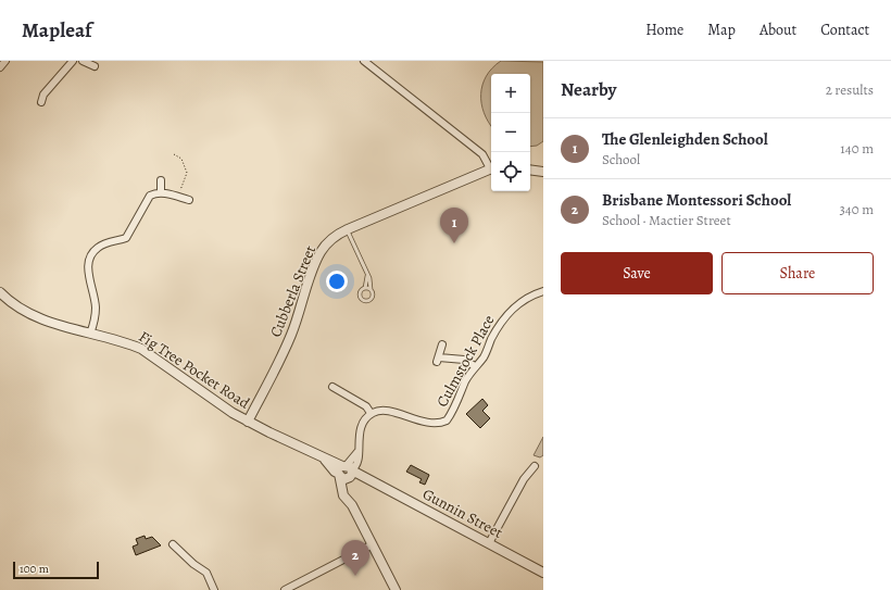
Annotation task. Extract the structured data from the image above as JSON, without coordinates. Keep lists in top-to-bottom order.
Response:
{
  "streets": {
    "street": [
      "Cubberla Street",
      "Culmstock Place",
      "Fig Tree Pocket Road",
      "Gunnin Street"
    ]
  },
  "crossings": [
    ["Cubberla Street", "Fig Tree Pocket Road"],
    ["Fig Tree Pocket Road", "Gunnin Street"]
  ],
  "scale_bar": "100 m",
  "page": {
    "header": "Mapleaf",
    "nav": [
      "Home",
      "Map",
      "About",
      "Contact"
    ],
    "heading": ["Nearby", "2 results"],
    "map_buttons": ["+", "−"],
    "list": [
      {
        "mark": "1",
        "name": "The Glenleighden School",
        "note": "School",
        "value": "140 m"
      },
      {
        "mark": "2",
        "name": "Brisbane Montessori School",
        "note": "School · Mactier Street",
        "value": "340 m"
      }
    ],
    "pins": ["1", "2"],
    "buttons": ["Save", "Share"],
    "scale": "100 m"
  }
}
